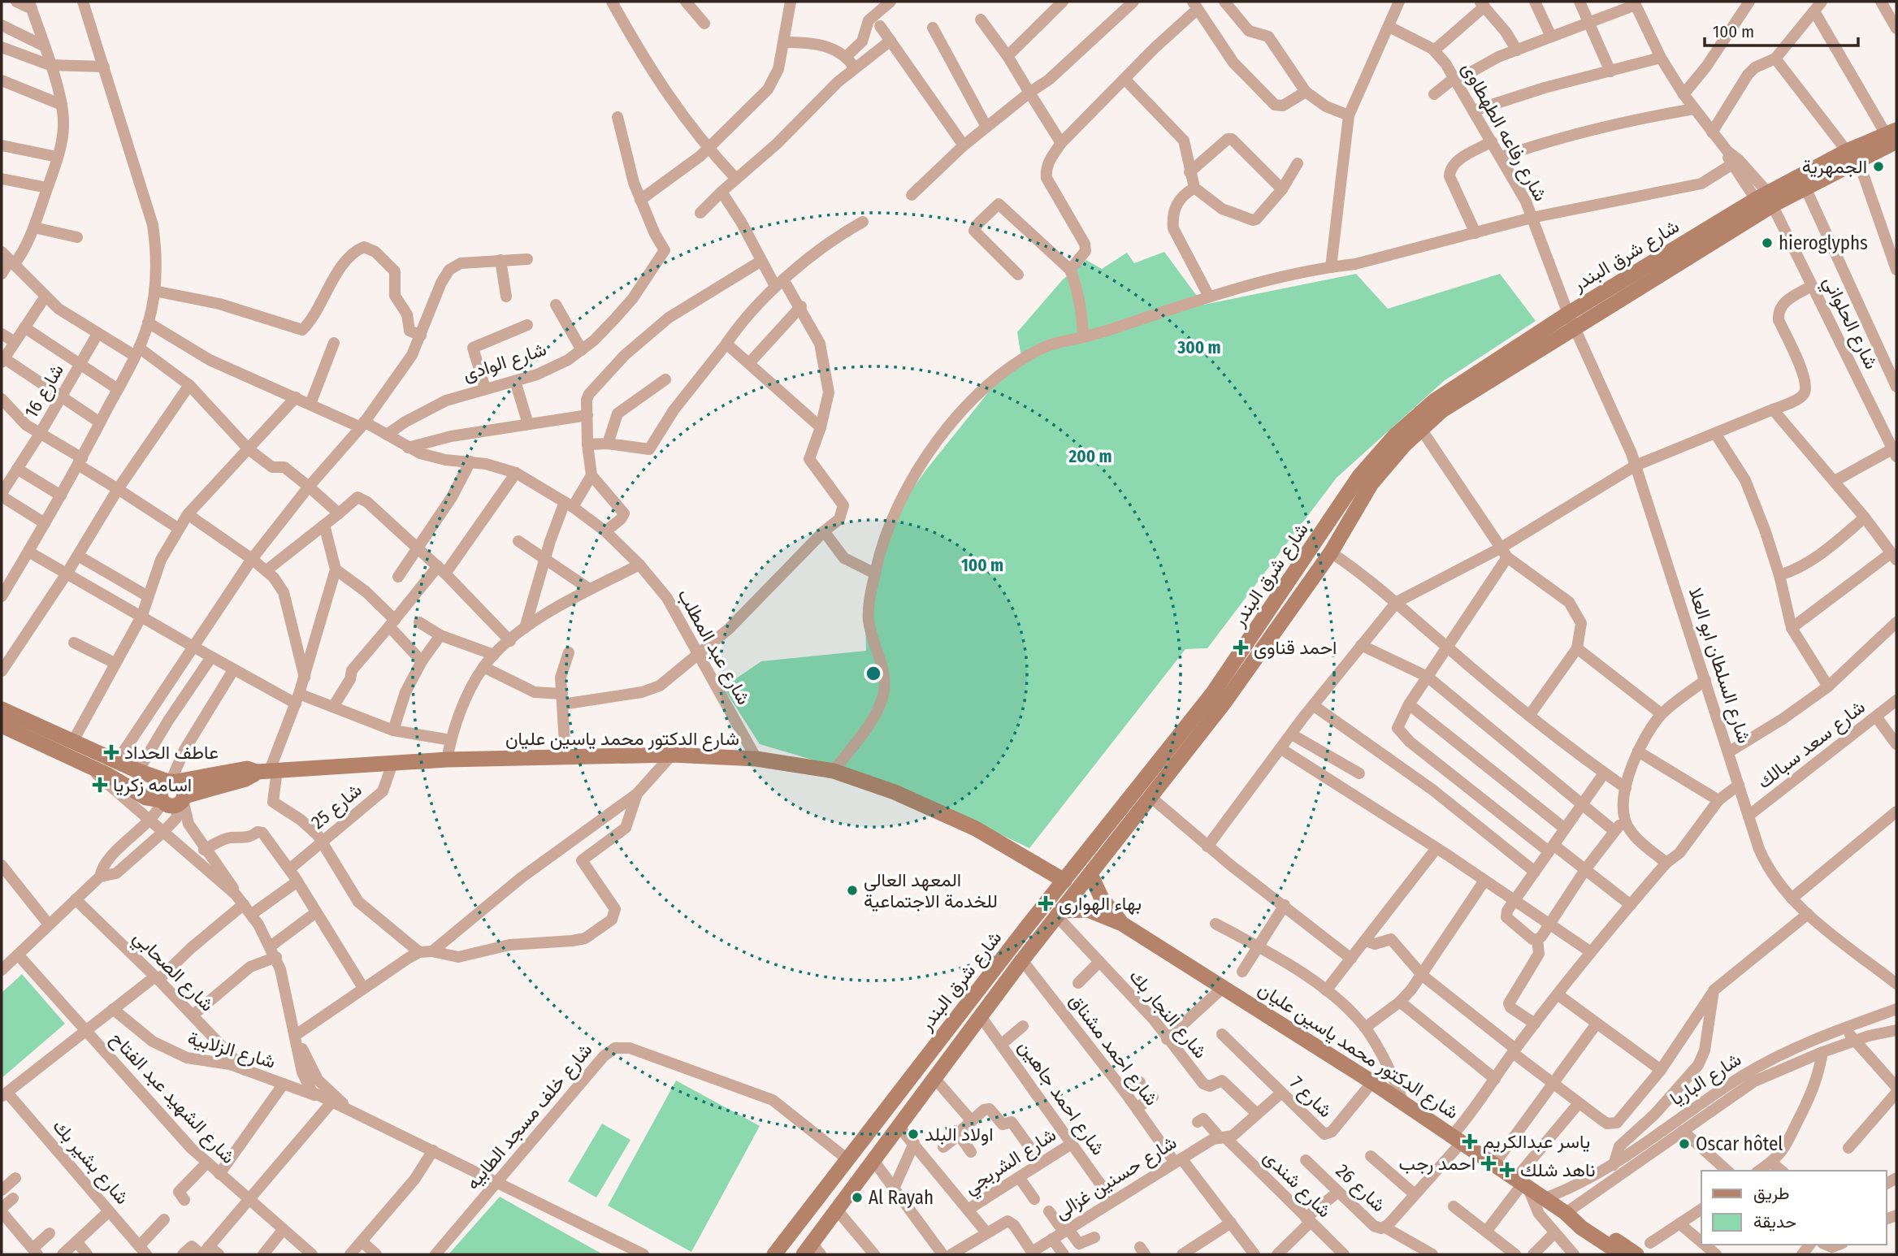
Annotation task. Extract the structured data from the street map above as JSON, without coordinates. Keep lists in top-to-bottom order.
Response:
{
  "streets": {
    "main road": ["شارع شرق البندر", "شارع الدكتور محمد ياسين عليان"],
    "street": [
      "شارع رفاعه الطهطاوى",
      "شارع الحلواني",
      "شارع الوادى",
      "شارع 16",
      "شارع عبد المطلب",
      "شارع السلطان ابو العلا",
      "شارع سعد سبالك",
      "شارع 25",
      "شارع الصحابي",
      "شارع النجار بك",
      "شارع الزلابية",
      "شارع احمد مشناق",
      "شارع الباريا",
      "شارع 7",
      "شارع الشهيد عبد الفتاح",
      "شارع احمد جاهين",
      "شارع خلف مسجد الطابيه",
      "شارع الشربجي",
      "شارع بشير بك",
      "شارع حسنين غزالى",
      "شارع شندى",
      "شارع 26"
    ]
  },
  "crossings": [
    ["شارع رفاعه الطهطاوى", "شارع شرق البندر"],
    ["شارع رفاعه الطهطاوى", "شارع السلطان ابو العلا"],
    ["شارع شرق البندر", "شارع الحلواني"],
    ["شارع شرق البندر", "شارع السلطان ابو العلا"],
    ["شارع شرق البندر", "شارع الدكتور محمد ياسين عليان"],
    ["شارع شرق البندر", "شارع النجار بك"],
    ["شارع شرق البندر", "شارع احمد مشناق"],
    ["شارع شرق البندر", "شارع احمد جاهين"],
    ["شارع شرق البندر", "شارع خلف مسجد الطابيه"],
    ["شارع الوادى", "شارع عبد المطلب"],
    ["شارع عبد المطلب", "شارع الدكتور محمد ياسين عليان"],
    ["شارع السلطان ابو العلا", "شارع سعد سبالك"],
    ["شارع السلطان ابو العلا", "شارع 26"],
    ["شارع الدكتور محمد ياسين عليان", "شارع 25"],
    ["شارع الدكتور محمد ياسين عليان", "شارع النجار بك"],
    ["شارع الدكتور محمد ياسين عليان", "شارع الباريا"],
    ["شارع الدكتور محمد ياسين عليان", "شارع 7"],
    ["شارع الدكتور محمد ياسين عليان", "شارع 26"],
    ["شارع الصحابي", "شارع الزلابية"],
    ["شارع احمد مشناق", "شارع حسنين غزالى"],
    ["شارع احمد جاهين", "شارع الشربجي"],
    ["شارع احمد جاهين", "شارع حسنين غزالى"],
    ["شارع حسنين غزالى", "شارع شندى"]
  ],
  "places": {
    "other": [
      "الجمهرية",
      "hieroglyphs",
      "المعهد العالى للخدمة الاجتماعية",
      "اولاد البلد",
      "Oscar hôtel",
      "Al Rayah"
    ],
    "health": [
      "احمد قناوى",
      "عاطف الحداد",
      "اسامه زكريا",
      "بهاء الهوارى",
      "ياسر عبدالكريم",
      "احمد رجب",
      "ناهد شلك"
    ]
  },
  "legend": ["طريق", "حديقة"],
  "scale_bar": "100 m",
  "rings": ["300 m", "200 m", "100 m"]
}
